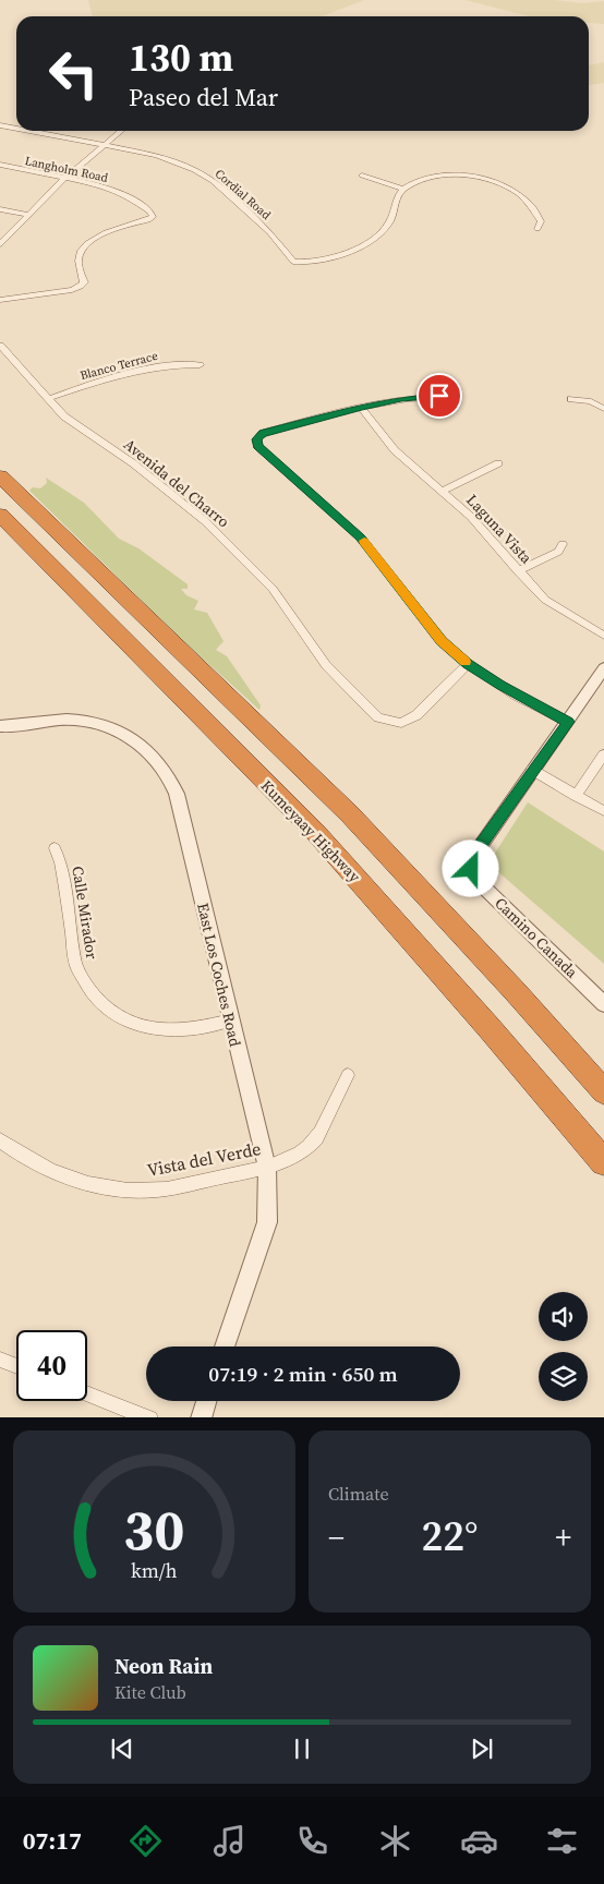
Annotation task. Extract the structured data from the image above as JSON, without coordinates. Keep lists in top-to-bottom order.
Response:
{
  "streets": {
    "highway": ["Kumeyaay Highway"],
    "street": [
      "Langholm Road",
      "Cordial Road",
      "Blanco Terrace",
      "Avenida del Charro",
      "Laguna Vista",
      "Calle Mirador",
      "Camino Canada",
      "East Los Coches Road",
      "Vista del Verde"
    ]
  },
  "crossings": [
    ["Blanco Terrace", "Avenida del Charro"],
    ["Calle Mirador", "East Los Coches Road"],
    ["East Los Coches Road", "Vista del Verde"]
  ],
  "page": {
    "turn": ["130 m", "Paseo del Mar"],
    "limit": "40",
    "trip": "07:19 · 2 min · 650 m",
    "tile": "Climate",
    "heat": ["−", "22°", "+"],
    "song": ["Neon Rain", "Kite Club"],
    "tabs": "07:17",
    "gauge": ["30", "km/h"]
  }
}
